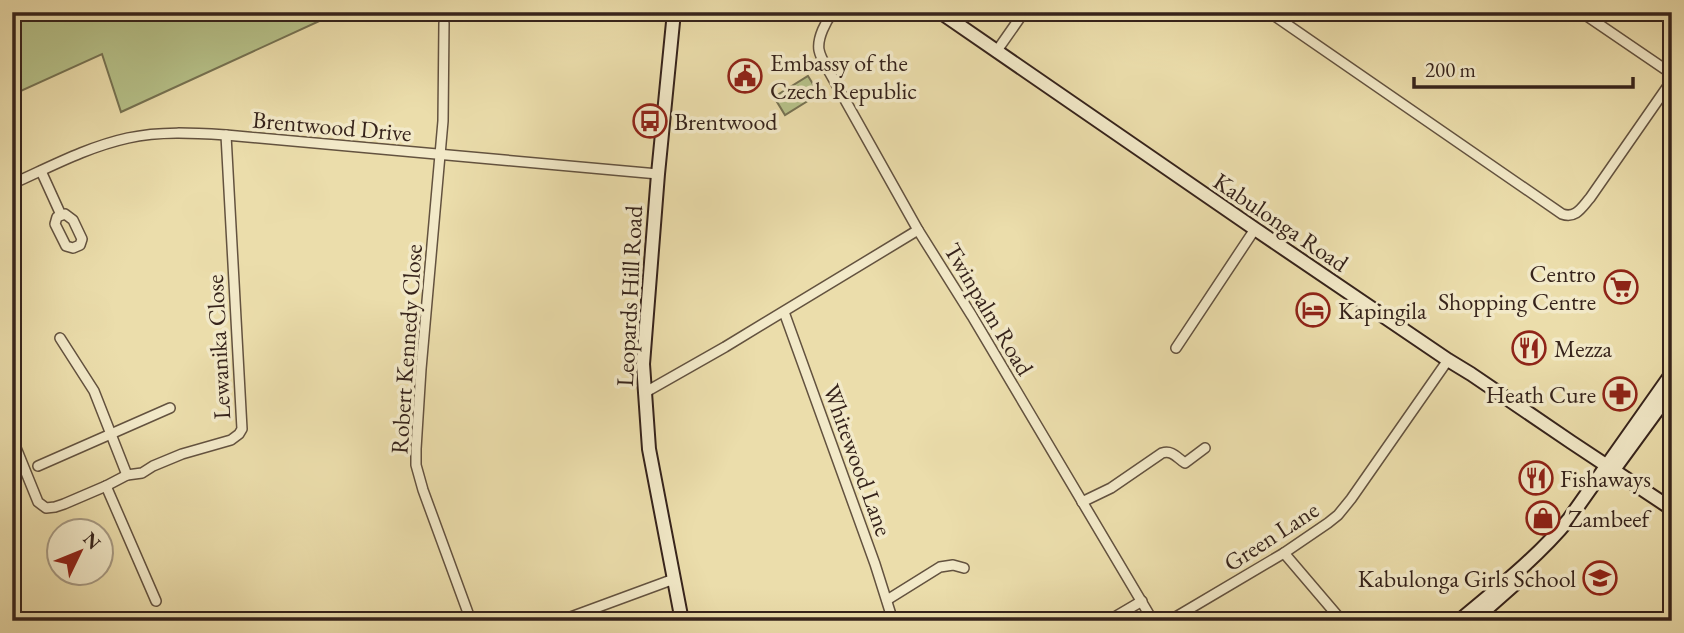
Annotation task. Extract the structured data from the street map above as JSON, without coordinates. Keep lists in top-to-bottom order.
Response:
{
  "streets": {
    "main road": ["Kabulonga Road", "Leopards Hill Road"],
    "street": [
      "Brentwood Drive",
      "Twinpalm Road",
      "Lewanika Close",
      "Robert Kennedy Close",
      "Whitewood Lane",
      "Green Lane"
    ]
  },
  "crossings": [
    ["Brentwood Drive", "Leopards Hill Road"],
    ["Brentwood Drive", "Lewanika Close"],
    ["Brentwood Drive", "Robert Kennedy Close"],
    ["Kabulonga Road", "Green Lane"]
  ],
  "places": {
    "public building": ["Embassy of the Czech Republic"],
    "bus stop": ["Brentwood"],
    "supermarket": ["Centro Shopping Centre"],
    "hotel": ["Kapingila"],
    "restaurant": ["Mezza", "Fishaways"],
    "pharmacy": ["Heath Cure"],
    "shop": ["Zambeef"],
    "school or university": ["Kabulonga Girls School"]
  },
  "scale_bar": "200 m",
  "north": "top right"
}
